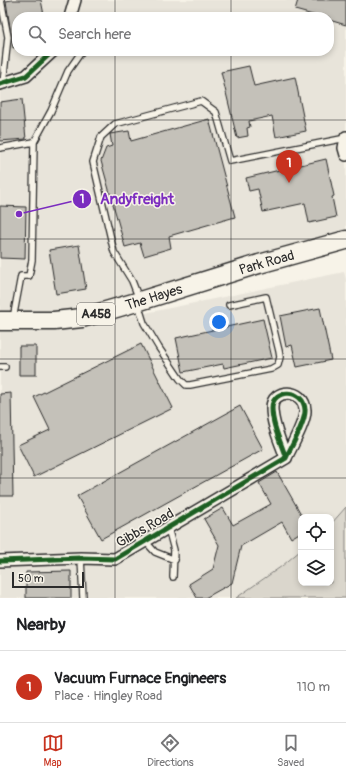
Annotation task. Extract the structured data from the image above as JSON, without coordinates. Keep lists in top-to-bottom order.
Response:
{
  "streets": {
    "highway": ["Park Road", "The Hayes", "A458"],
    "street": ["Gibbs Road"]
  },
  "crossings": [
    ["Park Road", "The Hayes"]
  ],
  "places": ["Andyfreight"],
  "scale_bar": "50 m",
  "page": {
    "search": "Search here",
    "pins": "1",
    "scale": "50 m",
    "heading": "Nearby",
    "list": [
      {
        "mark": "1",
        "name": "Vacuum Furnace Engineers",
        "note": "Place · Hingley Road",
        "value": "110 m"
      }
    ],
    "nav": ["Map", "Directions", "Saved"]
  }
}
